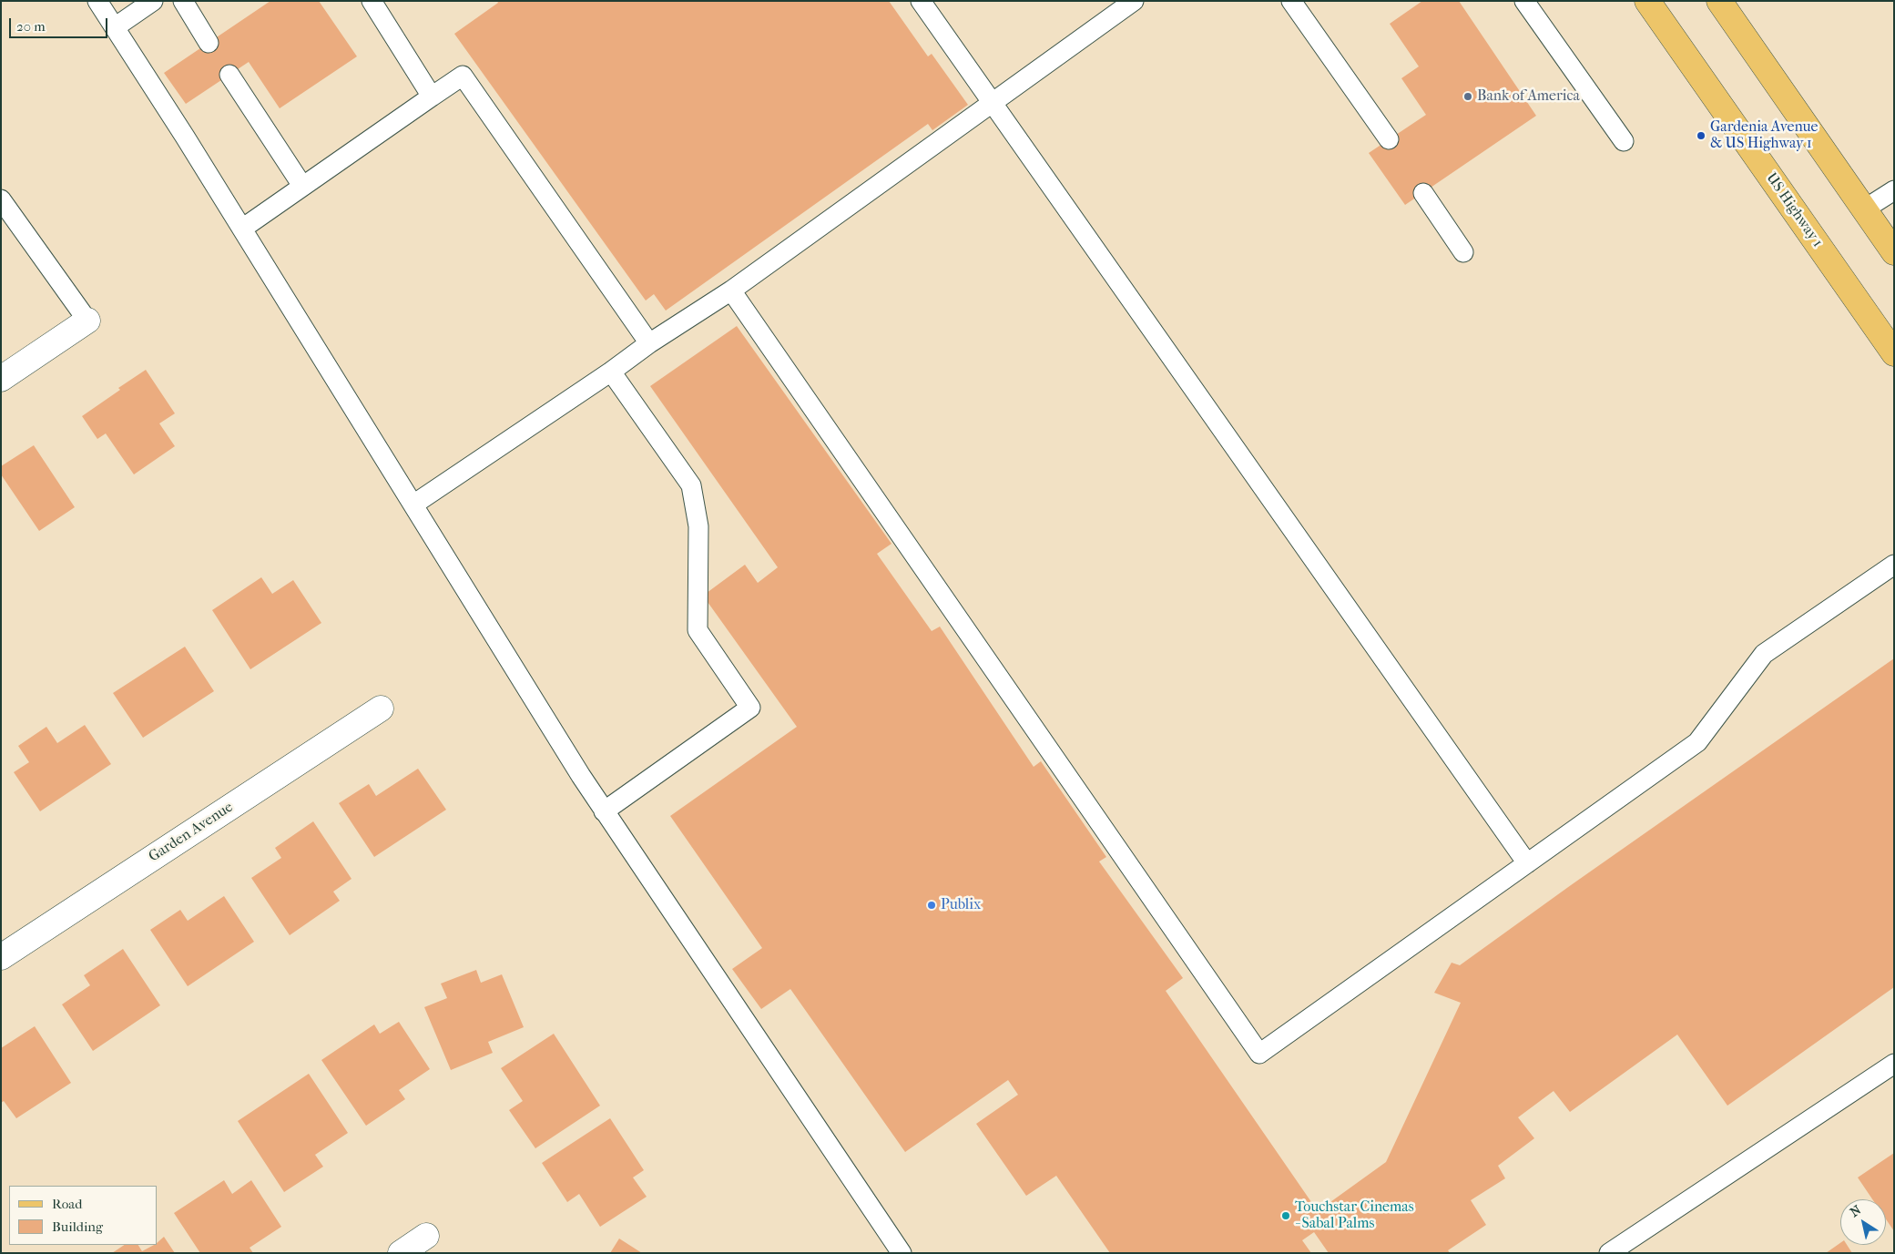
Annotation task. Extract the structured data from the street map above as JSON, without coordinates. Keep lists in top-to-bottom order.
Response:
{
  "streets": {
    "main road": ["US Highway 1"],
    "street": ["Garden Avenue"]
  },
  "places": [
    "Bank of America",
    "Gardenia Avenue & US Highway 1",
    "Publix",
    "Touchstar Cinemas - Sabal Palms"
  ],
  "legend": ["Road", "Building"],
  "scale_bar": "20 m",
  "north": "top left"
}
